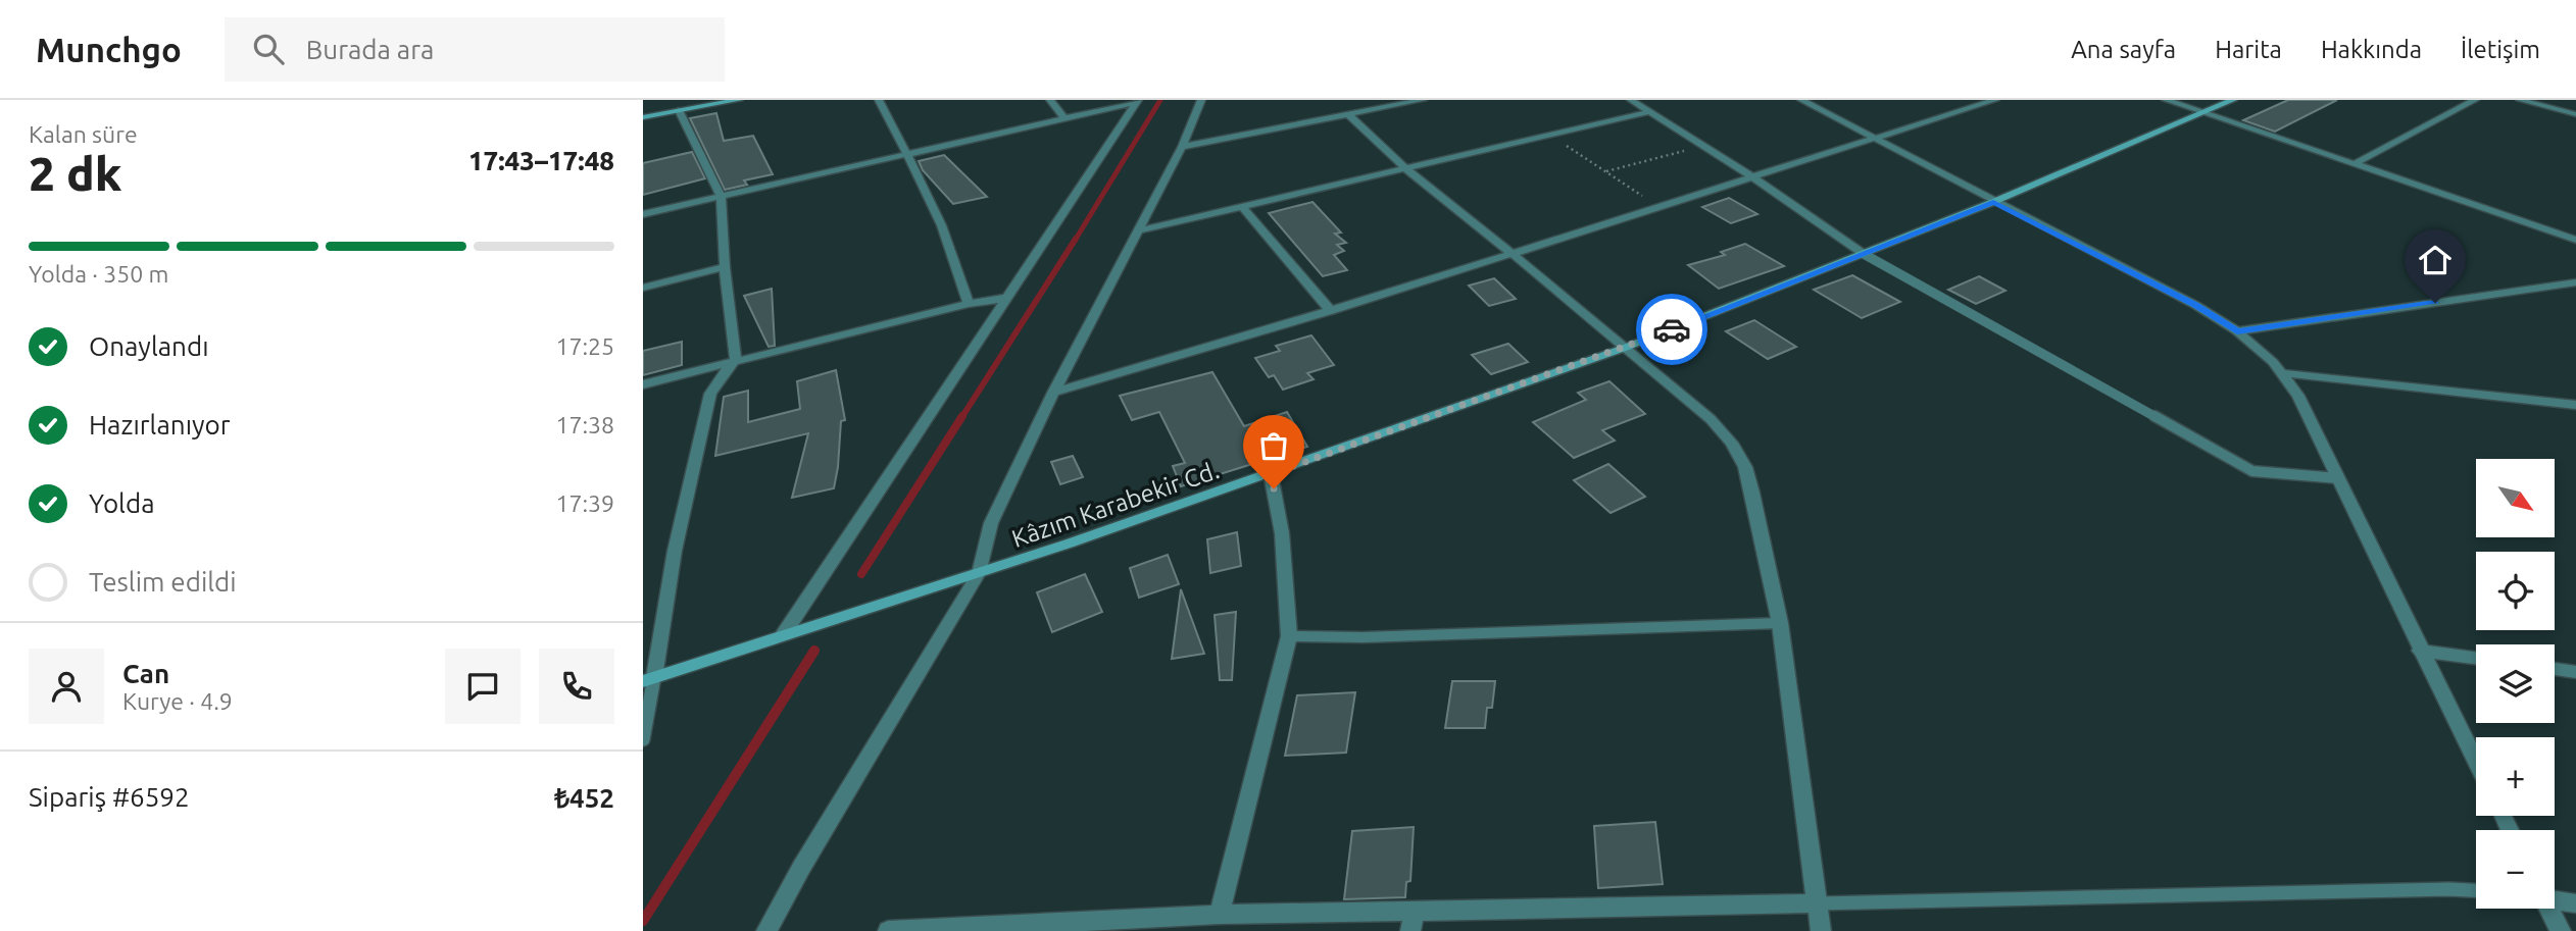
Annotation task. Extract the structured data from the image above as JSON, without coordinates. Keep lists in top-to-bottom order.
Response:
{
  "streets": {
    "street": ["Kâzım Karabekir Cd."]
  },
  "north": "bottom right",
  "page": {
    "header": "Munchgo",
    "search": "Burada ara",
    "nav": [
      "Ana sayfa",
      "Harita",
      "Hakkında",
      "İletişim"
    ],
    "heading": ["2 dk", "Kalan süre", "17:43–17:48"],
    "panel": [
      "Can",
      "Kurye · 4.9",
      "Sipariş #6592",
      "₺452"
    ],
    "bar": "Yolda · 350 m",
    "list": [
      ["Onaylandı", "17:25"],
      ["Hazırlanıyor", "17:38"],
      ["Yolda", "17:39"],
      "Teslim edildi"
    ],
    "map_buttons": ["+", "−"]
  }
}
